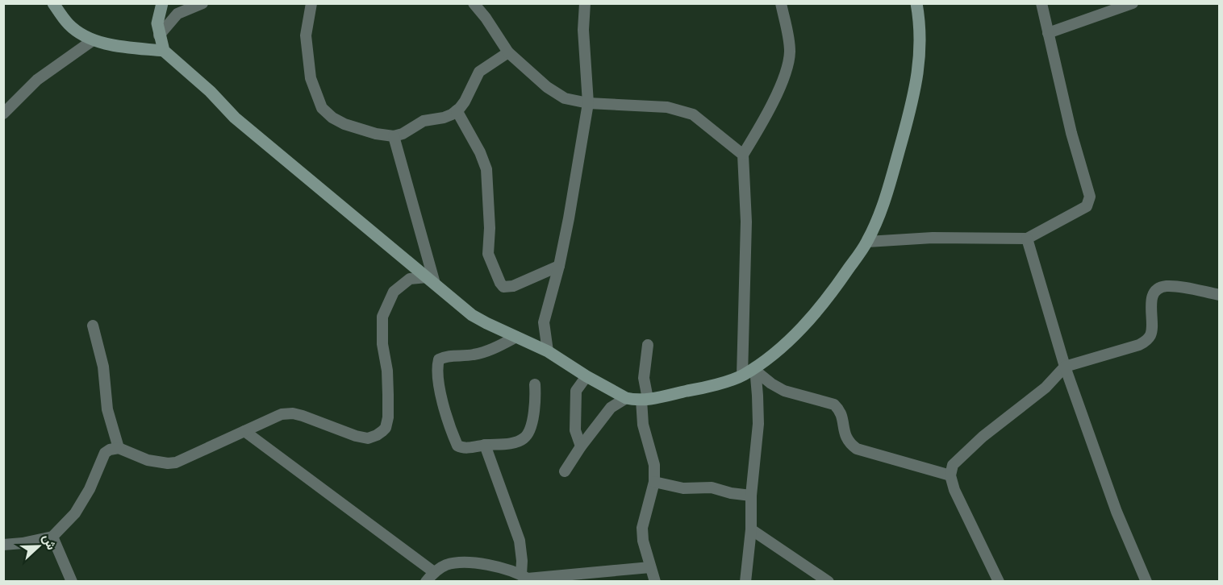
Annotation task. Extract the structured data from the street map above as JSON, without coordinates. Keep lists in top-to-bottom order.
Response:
{
  "north": "right"
}
